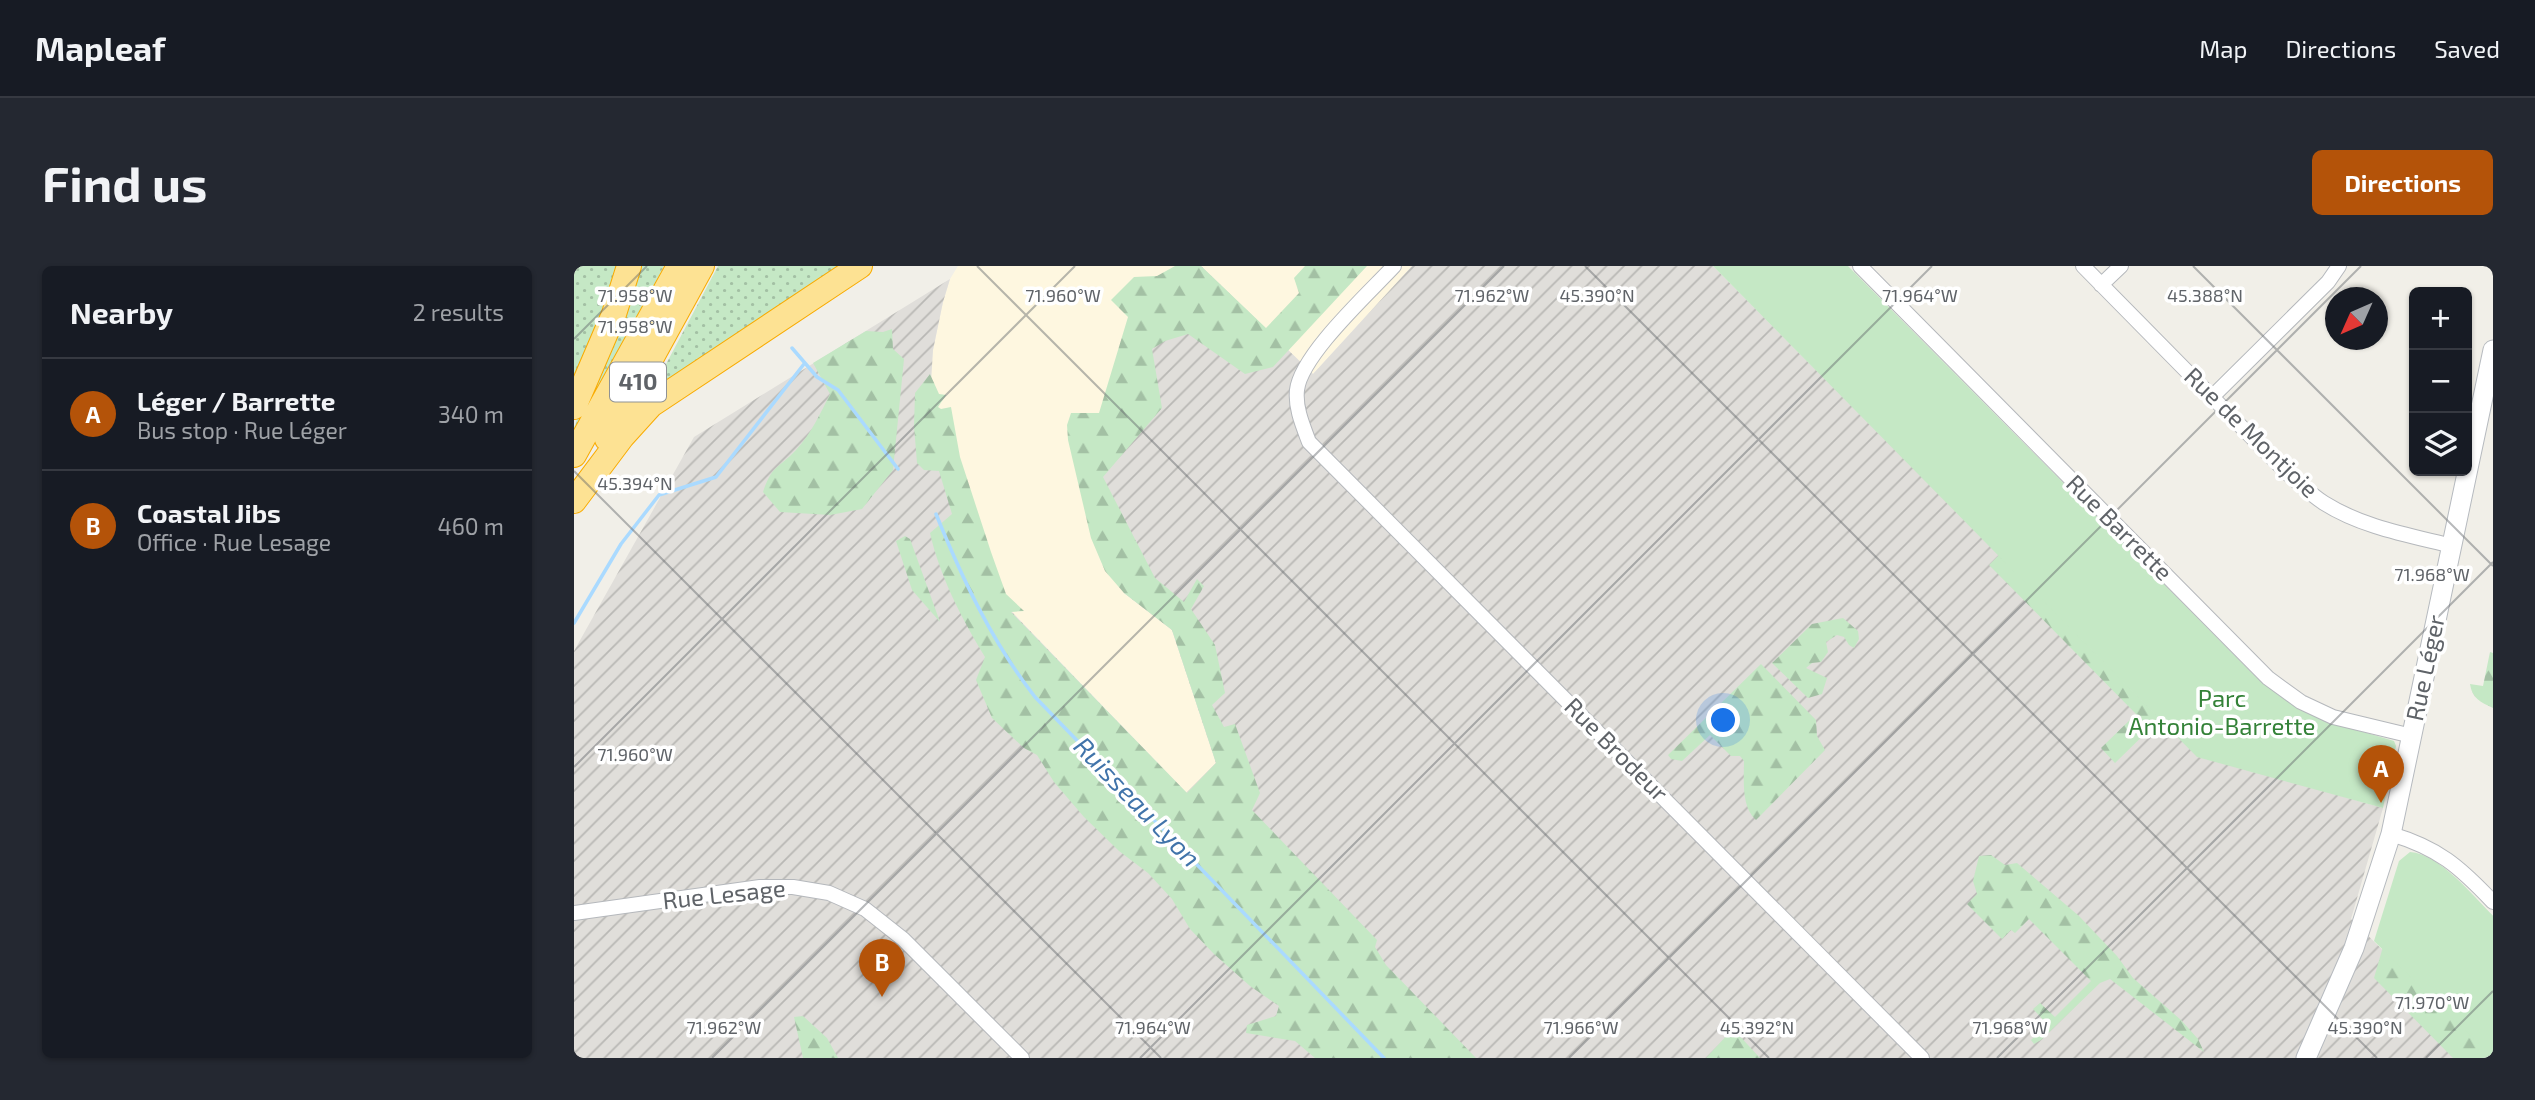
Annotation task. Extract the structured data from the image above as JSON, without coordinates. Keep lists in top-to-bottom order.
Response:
{
  "streets": {
    "highway": ["410"],
    "street": [
      "Rue de Montjoie",
      "Rue Barrette",
      "Rue Léger",
      "Rue Brodeur",
      "Rue Lesage"
    ]
  },
  "crossings": [
    ["Rue de Montjoie", "Rue Léger"],
    ["Rue Barrette", "Rue Léger"]
  ],
  "water": ["Ruisseau Lyon"],
  "parks": ["Parc Antonio-Barrette"],
  "north": "bottom left",
  "page": {
    "header": "Mapleaf",
    "nav": ["Map", "Directions", "Saved"],
    "buttons": "Directions",
    "title": "Find us",
    "heading": ["Nearby", "2 results"],
    "map_buttons": ["+", "−"],
    "list": [
      {
        "mark": "A",
        "name": "Léger / Barrette",
        "note": "Bus stop · Rue Léger",
        "value": "340 m"
      },
      {
        "mark": "B",
        "name": "Coastal Jibs",
        "note": "Office · Rue Lesage",
        "value": "460 m"
      }
    ],
    "pins": ["A", "B"]
  },
  "coordinates": [
    "71.958°W",
    "71.960°W",
    "71.962°W",
    "45.390°N",
    "71.964°W",
    "45.388°N",
    "45.394°N",
    "71.968°W",
    "71.970°W",
    "71.966°W",
    "45.392°N"
  ]
}
